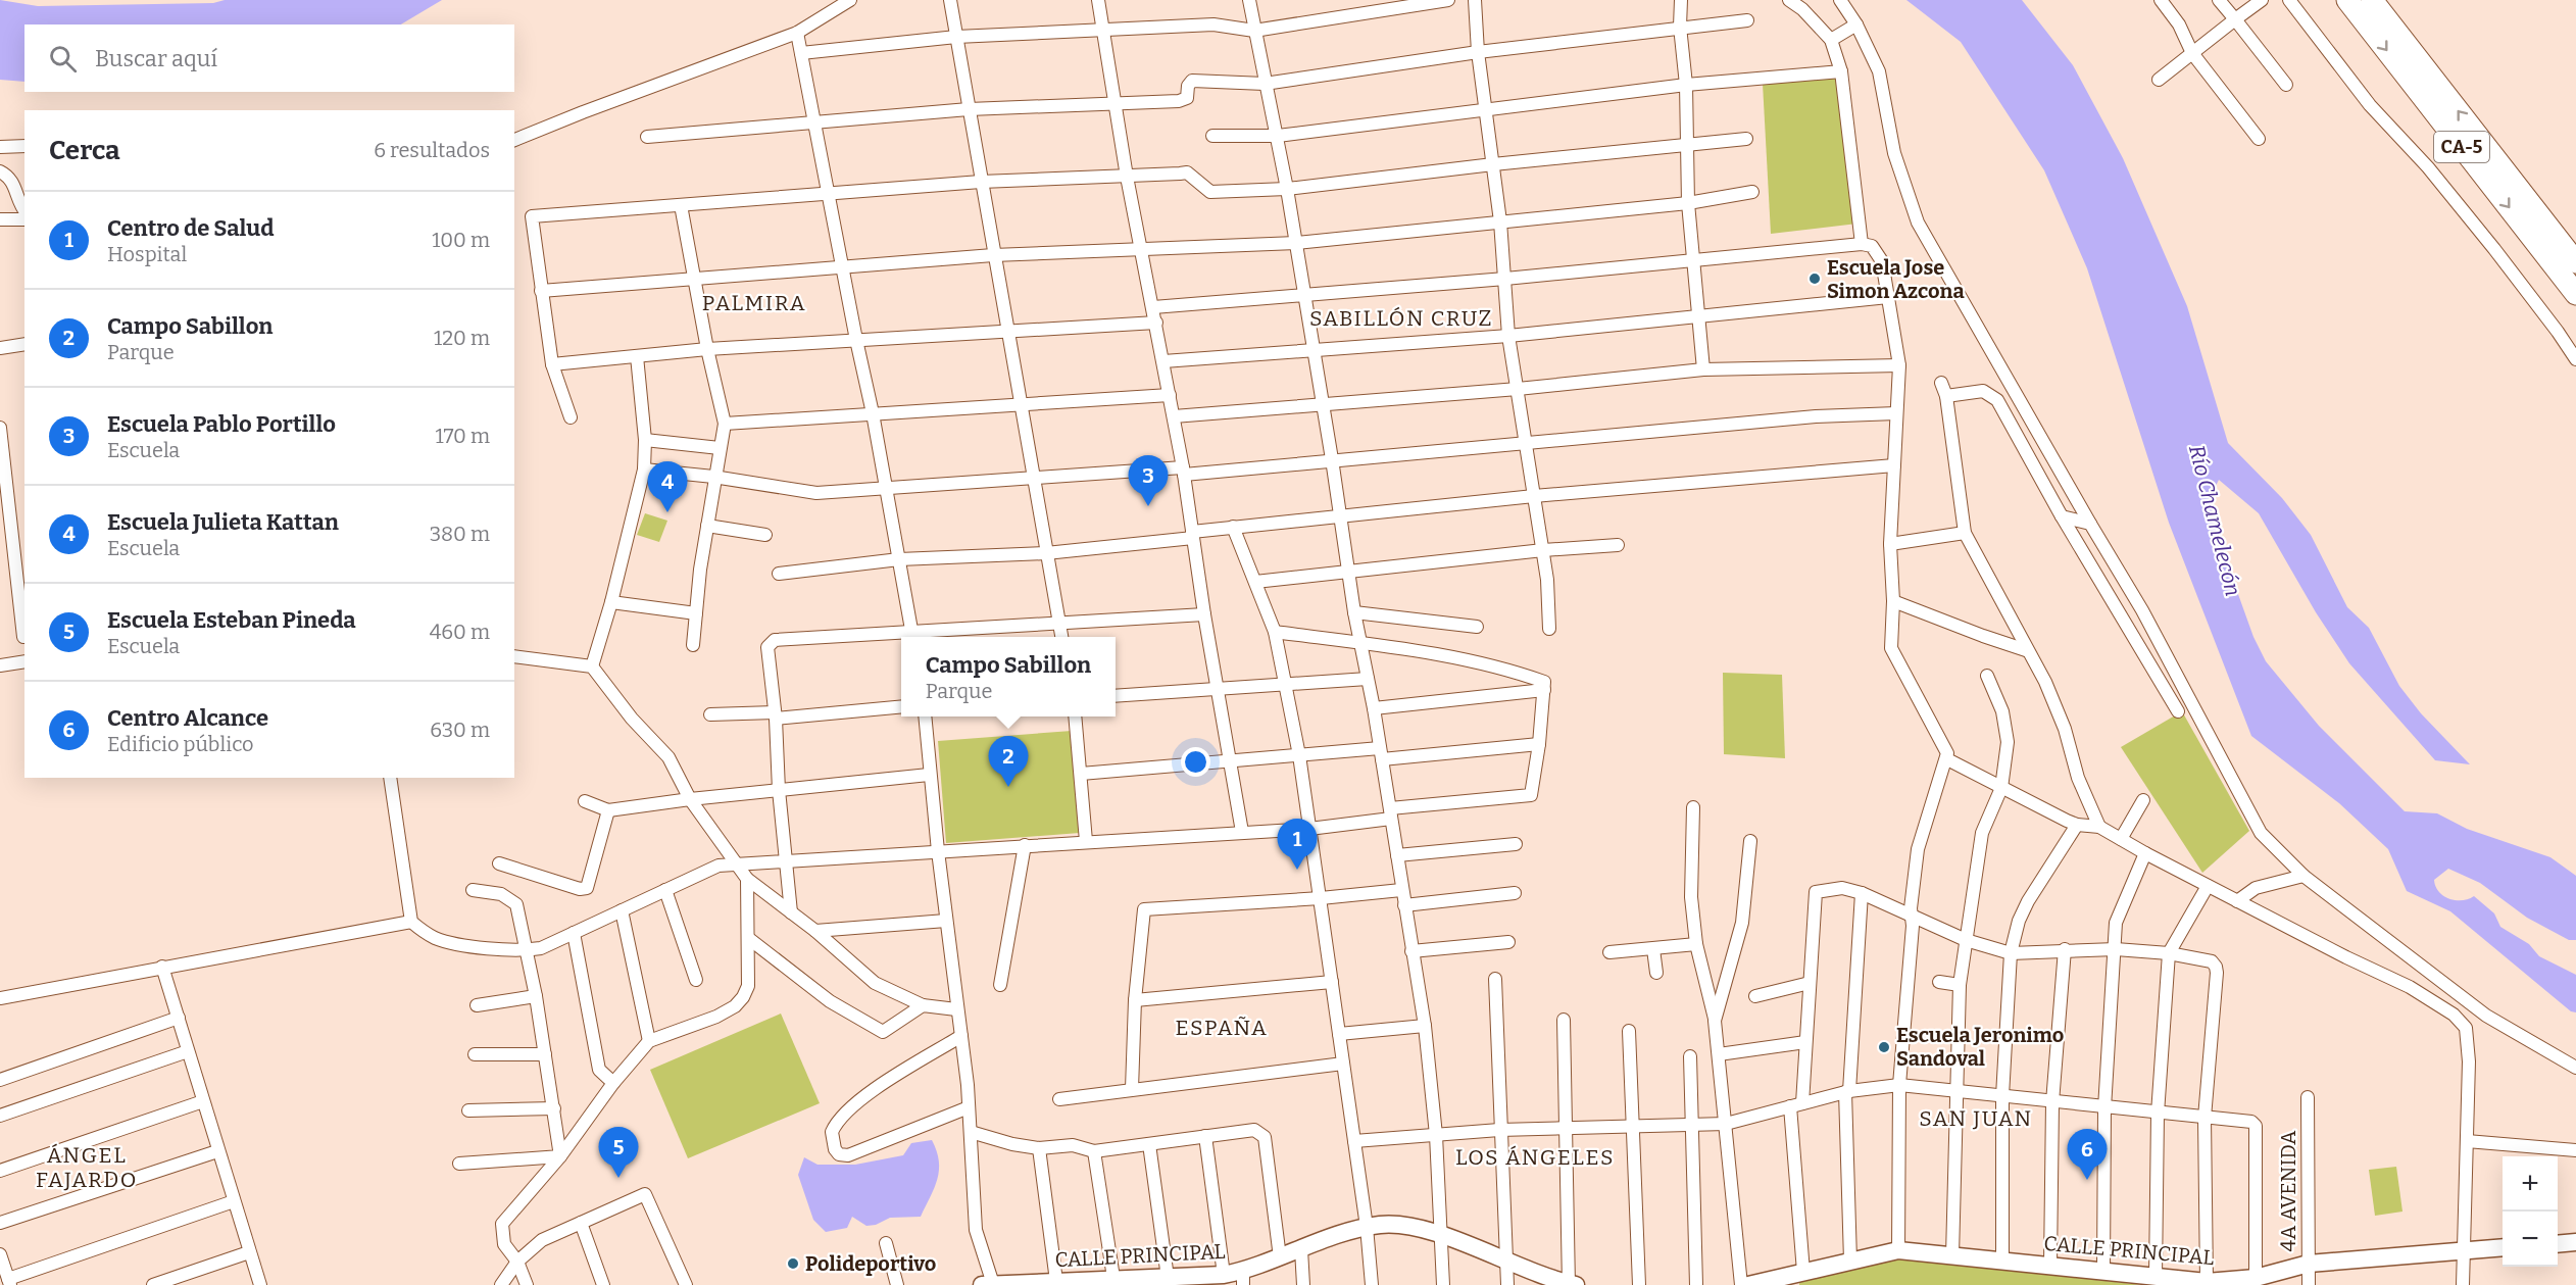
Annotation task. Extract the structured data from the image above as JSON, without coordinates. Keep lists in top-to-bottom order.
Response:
{
  "streets": {
    "highway": ["CA-5"],
    "street": ["4A AVENIDA", "CALLE PRINCIPAL"]
  },
  "crossings": [
    ["4A AVENIDA", "CALLE PRINCIPAL"]
  ],
  "districts": [
    "PALMIRA",
    "SABILLÓN CRUZ",
    "ESPAÑA",
    "SAN JUAN",
    "ÁNGEL FAJARDO",
    "LOS ÁNGELES"
  ],
  "water": ["Río Chamelecón"],
  "places": ["Escuela Jose Simon Azcona", "Escuela Jeronimo Sandoval", "Polideportivo"],
  "page": {
    "search": "Buscar aquí",
    "heading": ["Cerca", "6 resultados"],
    "list": [
      {
        "mark": "1",
        "name": "Centro de Salud",
        "note": "Hospital",
        "value": "100 m"
      },
      {
        "mark": "2",
        "name": "Campo Sabillon",
        "note": "Parque",
        "value": "120 m"
      },
      {
        "mark": "3",
        "name": "Escuela Pablo Portillo",
        "note": "Escuela",
        "value": "170 m"
      },
      {
        "mark": "4",
        "name": "Escuela Julieta Kattan",
        "note": "Escuela",
        "value": "380 m"
      },
      {
        "mark": "5",
        "name": "Escuela Esteban Pineda",
        "note": "Escuela",
        "value": "460 m"
      },
      {
        "mark": "6",
        "name": "Centro Alcance",
        "note": "Edificio público",
        "value": "630 m"
      }
    ],
    "pins": [
      "3",
      "4",
      "2",
      "1",
      "5",
      "6"
    ],
    "popup": ["Campo Sabillon", "Parque"],
    "map_buttons": ["+", "−"]
  }
}
